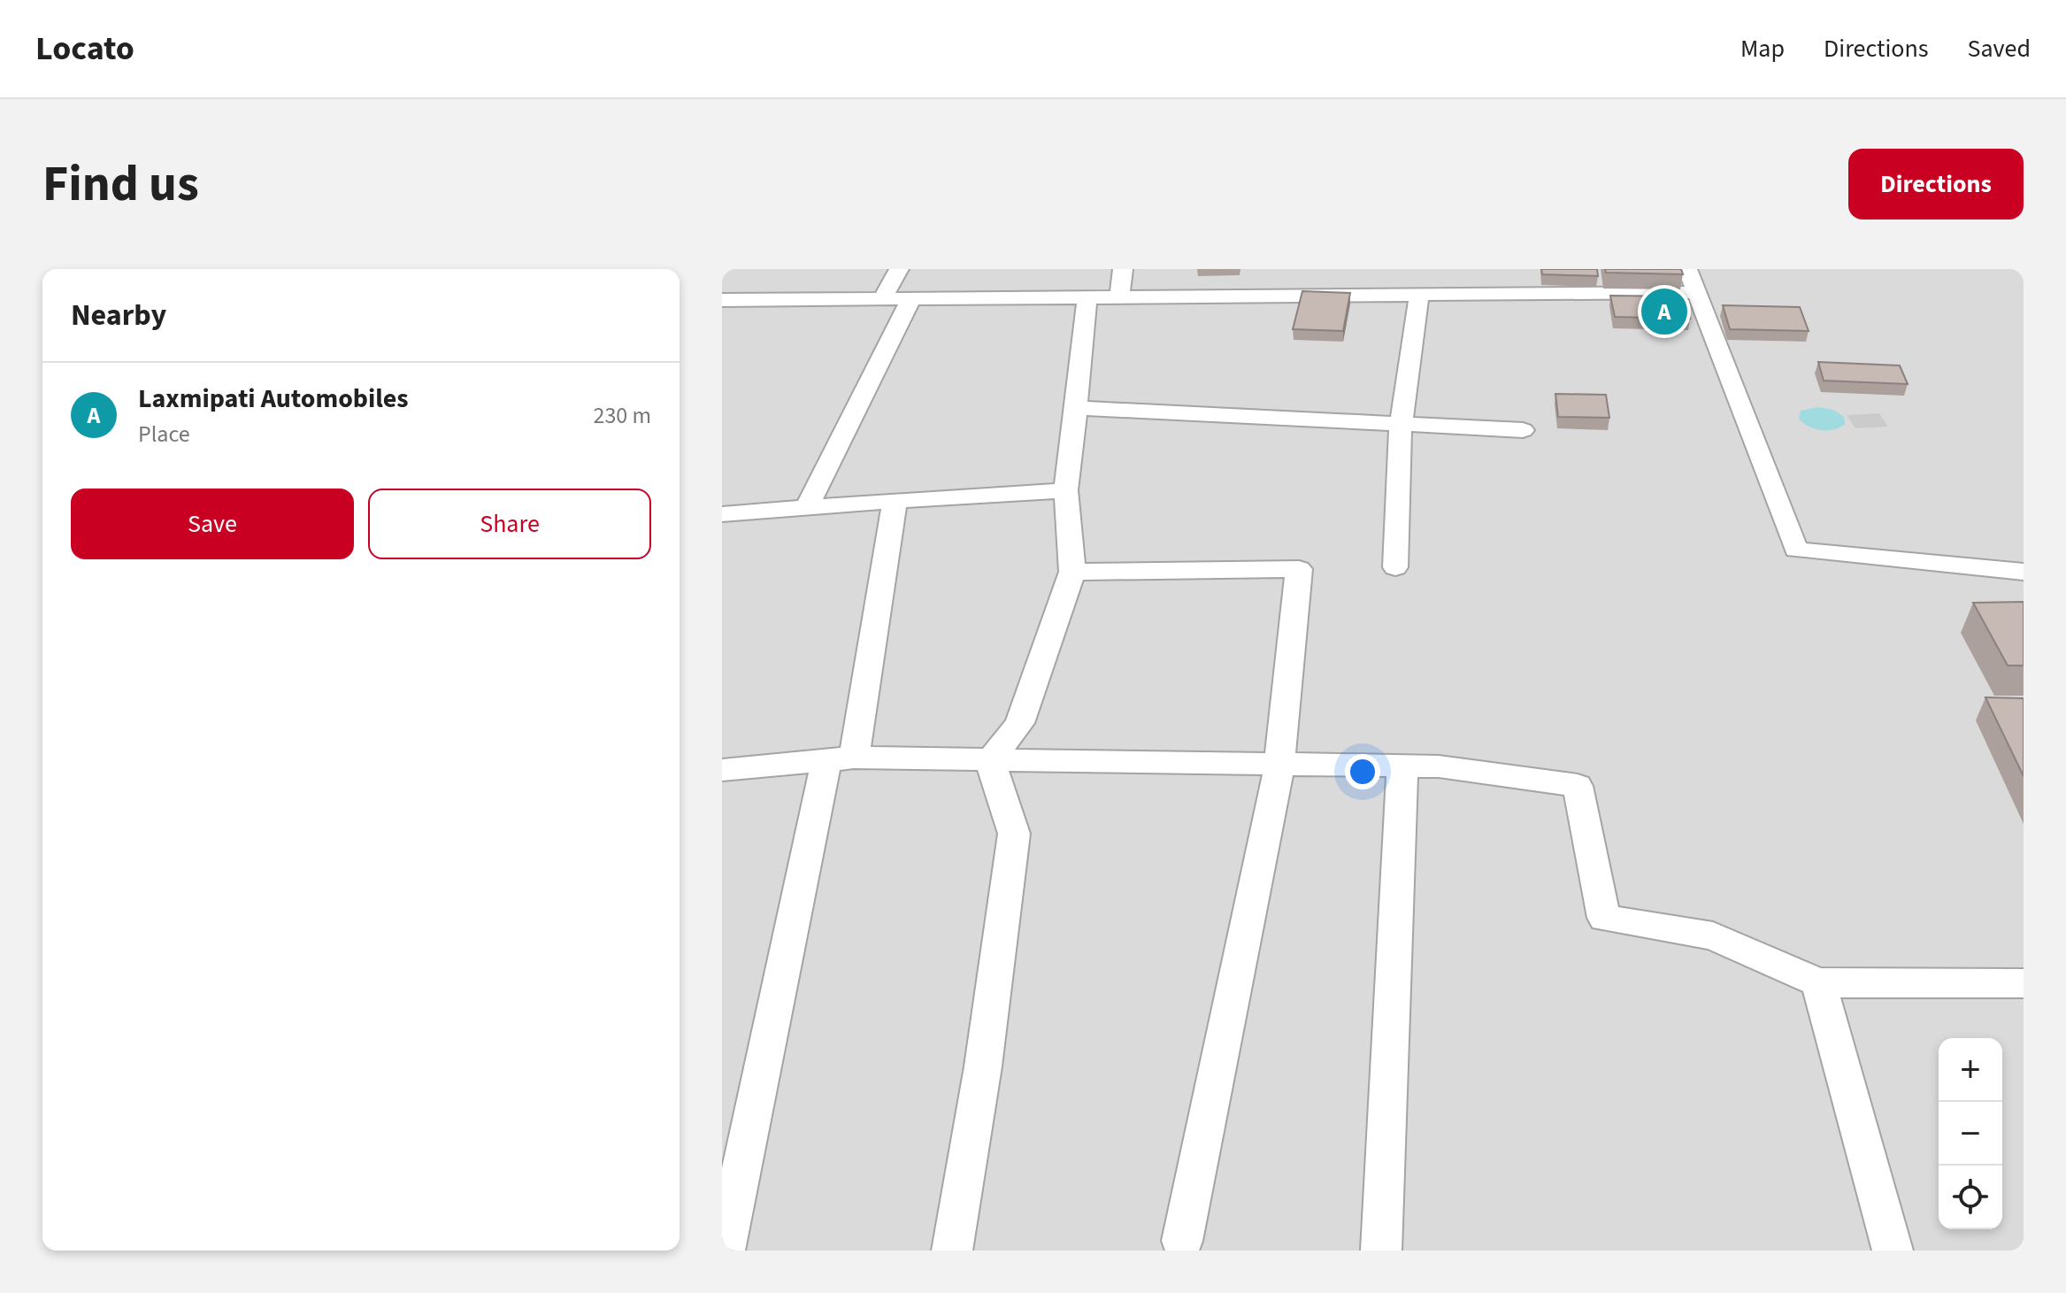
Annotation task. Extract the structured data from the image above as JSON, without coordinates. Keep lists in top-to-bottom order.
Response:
{
  "page": {
    "header": "Locato",
    "nav": ["Map", "Directions", "Saved"],
    "buttons": [
      "Directions",
      ["Save", "Share"]
    ],
    "title": "Find us",
    "heading": "Nearby",
    "pins": "A",
    "list": [
      {
        "mark": "A",
        "name": "Laxmipati Automobiles",
        "note": "Place",
        "value": "230 m"
      }
    ],
    "map_buttons": ["+", "−"]
  }
}
